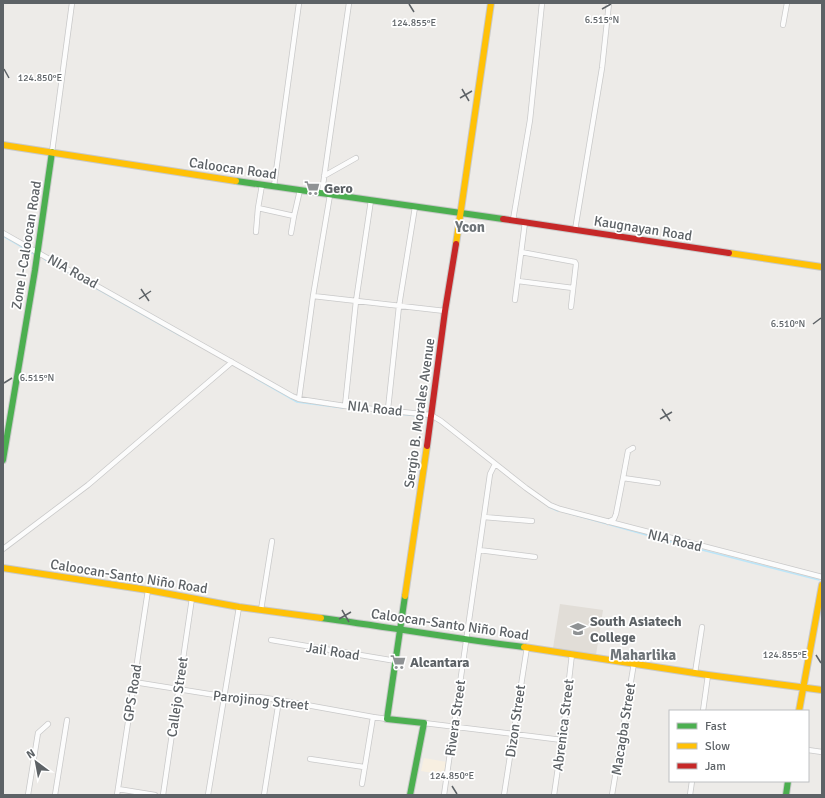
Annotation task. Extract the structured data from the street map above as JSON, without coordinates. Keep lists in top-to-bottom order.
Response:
{
  "streets": {
    "street": [
      "Caloocan Road",
      "Kaugnayan Road",
      "Zone I-Caloocan Road",
      "NIA Road",
      "Sergio B. Morales Avenue",
      "Caloocan-Santo Niño Road",
      "Jail Road",
      "GPS Road",
      "Callejo Street",
      "Parojinog Street",
      "Rivera Street",
      "Dizon Street",
      "Abrenica Street",
      "Macagba Street"
    ]
  },
  "crossings": [
    ["Caloocan Road", "Kaugnayan Road"],
    ["Caloocan Road", "Zone I-Caloocan Road"],
    ["Caloocan Road", "Sergio B. Morales Avenue"],
    ["Kaugnayan Road", "Sergio B. Morales Avenue"],
    ["Zone I-Caloocan Road", "NIA Road"],
    ["NIA Road", "Sergio B. Morales Avenue"],
    ["NIA Road", "Rivera Street"],
    ["Sergio B. Morales Avenue", "Caloocan-Santo Niño Road"],
    ["Sergio B. Morales Avenue", "Jail Road"],
    ["Sergio B. Morales Avenue", "Parojinog Street"],
    ["Caloocan-Santo Niño Road", "GPS Road"],
    ["Caloocan-Santo Niño Road", "Callejo Street"],
    ["Caloocan-Santo Niño Road", "Rivera Street"],
    ["Caloocan-Santo Niño Road", "Dizon Street"],
    ["Caloocan-Santo Niño Road", "Abrenica Street"],
    ["Caloocan-Santo Niño Road", "Macagba Street"],
    ["GPS Road", "Parojinog Street"],
    ["Callejo Street", "Parojinog Street"]
  ],
  "districts": ["Ycon", "Maharlika"],
  "places": {
    "supermarket": ["Gero", "Alcantara"],
    "school or university": ["South Asiatech College"]
  },
  "legend": ["Fast", "Slow", "Jam"],
  "north": "top left",
  "coordinates": [
    "6.515°N",
    "124.855°E",
    "124.850°E",
    "6.510°N"
  ]
}
